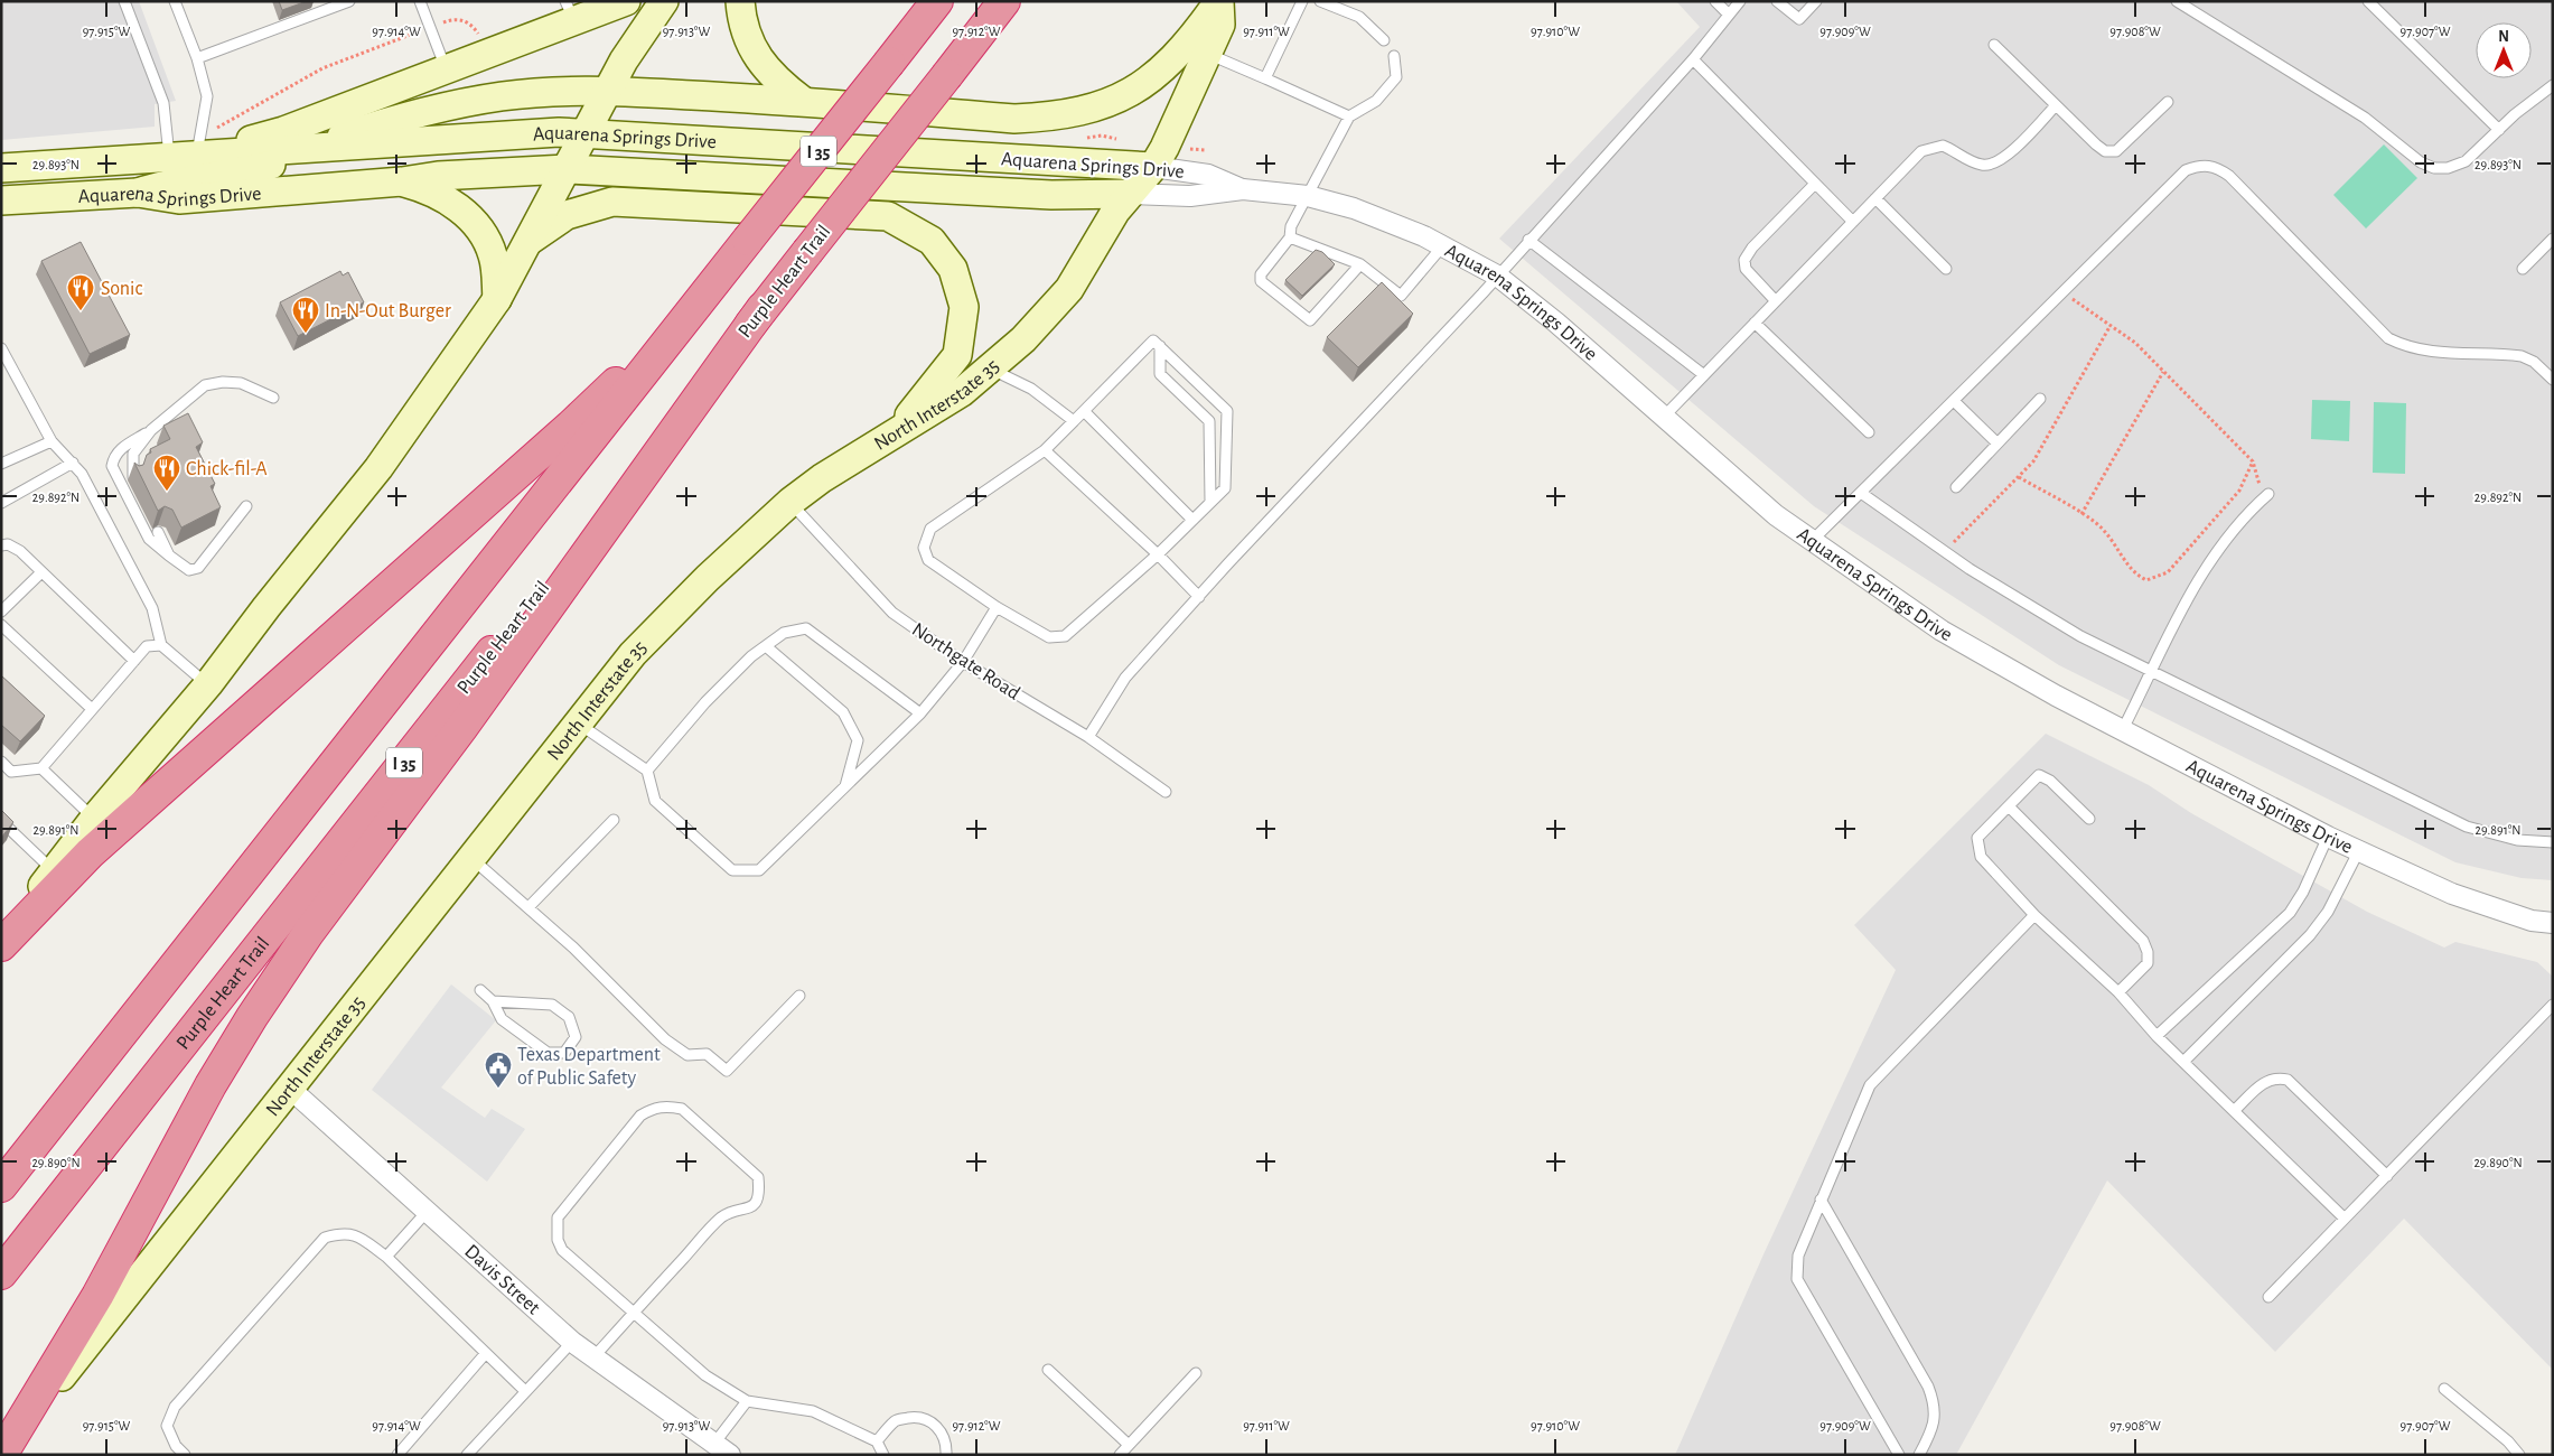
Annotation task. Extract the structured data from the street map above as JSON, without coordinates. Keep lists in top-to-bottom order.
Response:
{
  "streets": {
    "highway": ["I 35", "Purple Heart Trail"],
    "main road": ["Aquarena Springs Drive", "North Interstate 35"],
    "street": ["Davis Street"],
    "lane": ["Northgate Road"]
  },
  "crossings": [
    ["Aquarena Springs Drive", "North Interstate 35"],
    ["North Interstate 35", "Northgate Road"],
    ["North Interstate 35", "Davis Street"]
  ],
  "places": {
    "restaurant": ["Sonic", "In-N-Out Burger", "Chick-fil-A"],
    "public building": ["Texas Department of Public Safety"]
  },
  "north": "top",
  "coordinates": [
    "97.915°W",
    "97.914°W",
    "97.913°W",
    "97.912°W",
    "97.911°W",
    "97.910°W",
    "97.909°W",
    "97.908°W",
    "97.907°W",
    "29.893°N",
    "29.892°N",
    "29.891°N",
    "29.890°N"
  ]
}
